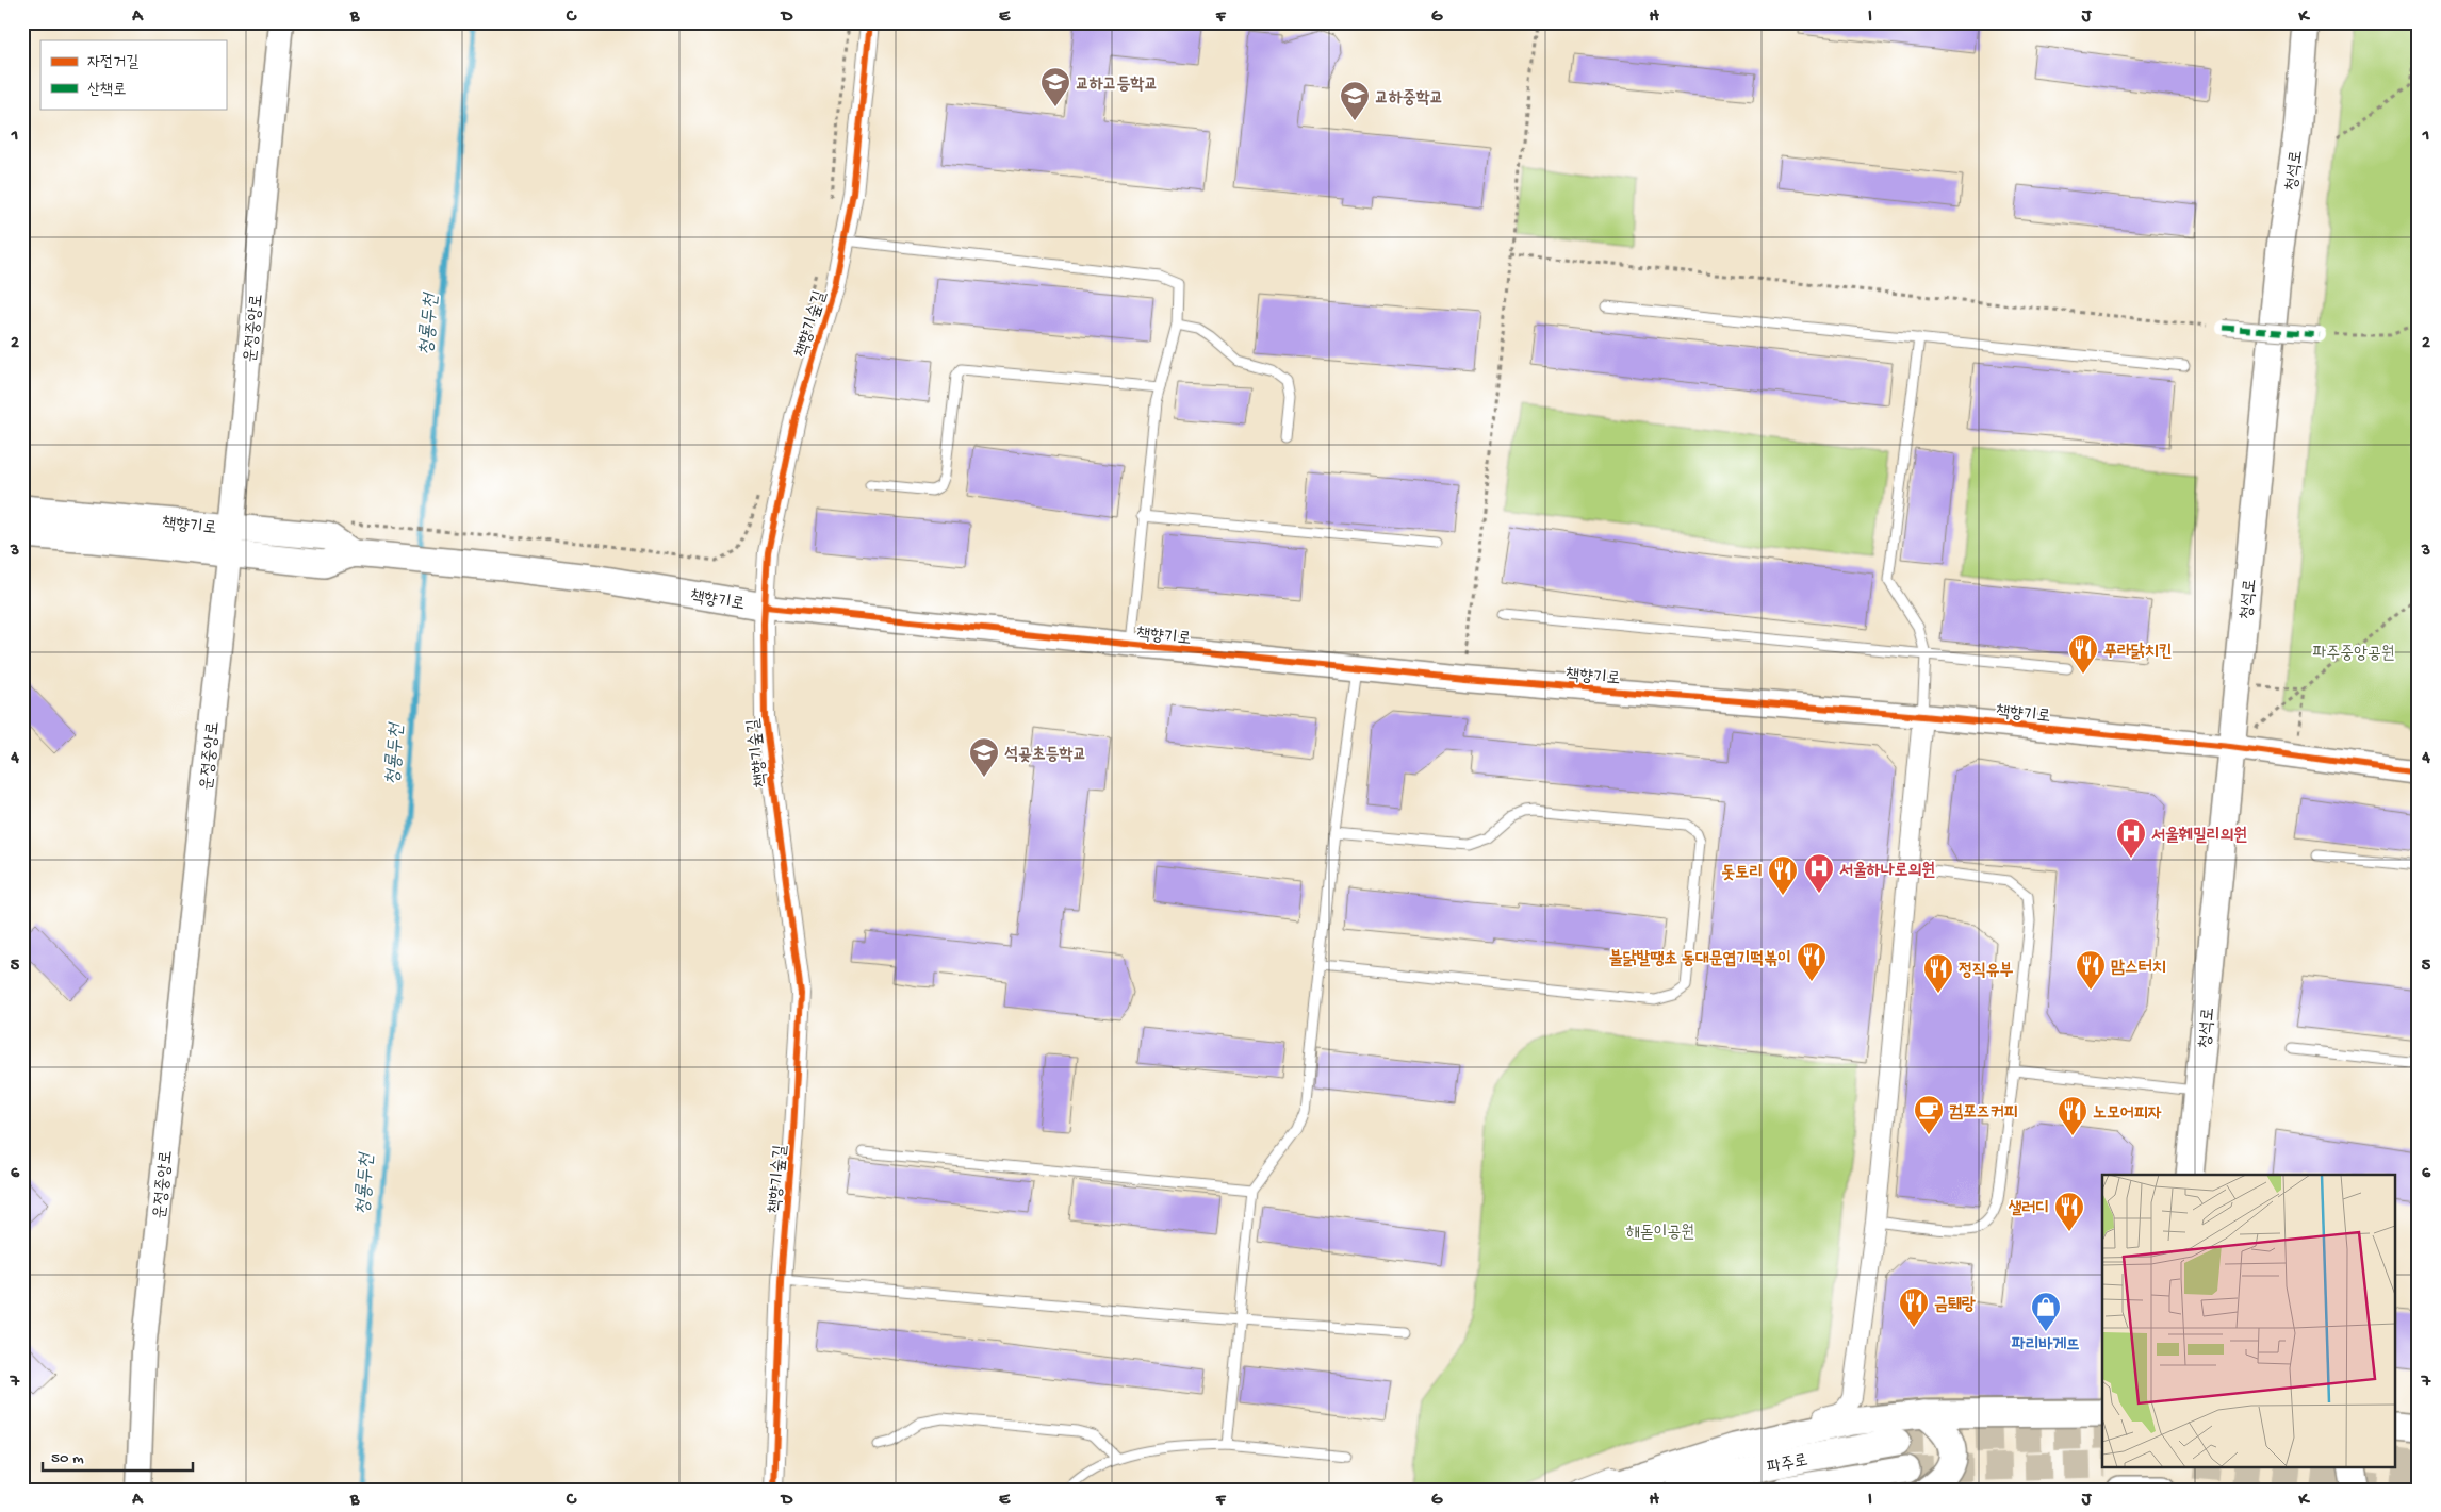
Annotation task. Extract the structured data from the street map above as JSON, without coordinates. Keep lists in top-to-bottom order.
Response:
{
  "streets": {
    "main road": ["청석로", "책향기로", "파주로"],
    "street": ["책향기숲길", "운정중앙로"]
  },
  "crossings": [
    ["청석로", "책향기로"],
    ["책향기숲길", "책향기로"],
    ["운정중앙로", "책향기로"]
  ],
  "water": ["청룡두천"],
  "parks": ["파주중앙공원", "해돋이공원"],
  "places": {
    "school or university": ["교하고등학교", "교하중학교", "석곶초등학교"],
    "restaurant": [
      "푸라닭치킨",
      "돗토리",
      "불닭발땡초 동대문엽기떡볶이",
      "맘스터치",
      "정직유부",
      "노모어피자",
      "샐러디",
      "금퇘랑"
    ],
    "hospital": ["서울훼밀리의원", "서울하나로의원"],
    "cafe": ["컴포즈커피"],
    "shop": ["파리바게뜨"]
  },
  "legend": ["자전거길", "산책로"],
  "scale_bar": "50 m",
  "grid": {
    "columns": [
      "A",
      "B",
      "C",
      "D",
      "E",
      "F",
      "G",
      "H",
      "I",
      "J",
      "K"
    ],
    "rows": [
      "1",
      "2",
      "3",
      "4",
      "5",
      "6",
      "7"
    ]
  }
}
